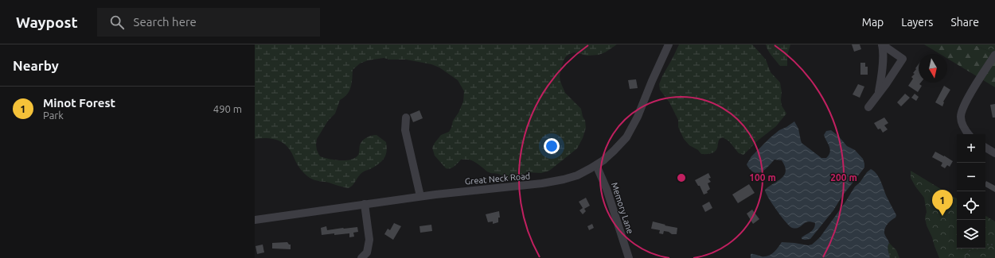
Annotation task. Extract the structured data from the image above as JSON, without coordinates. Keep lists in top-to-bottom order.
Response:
{
  "streets": {
    "street": ["Great Neck Road", "Memory Lane"]
  },
  "crossings": [
    ["Great Neck Road", "Memory Lane"]
  ],
  "north": "bottom",
  "page": {
    "header": "Waypost",
    "search": "Search here",
    "nav": ["Map", "Layers", "Share"],
    "heading": "Nearby",
    "list": [
      {
        "mark": "1",
        "name": "Minot Forest",
        "note": "Park",
        "value": "490 m"
      }
    ],
    "map_buttons": ["+", "−"],
    "pins": "1"
  },
  "rings": ["100 m", "200 m"]
}
